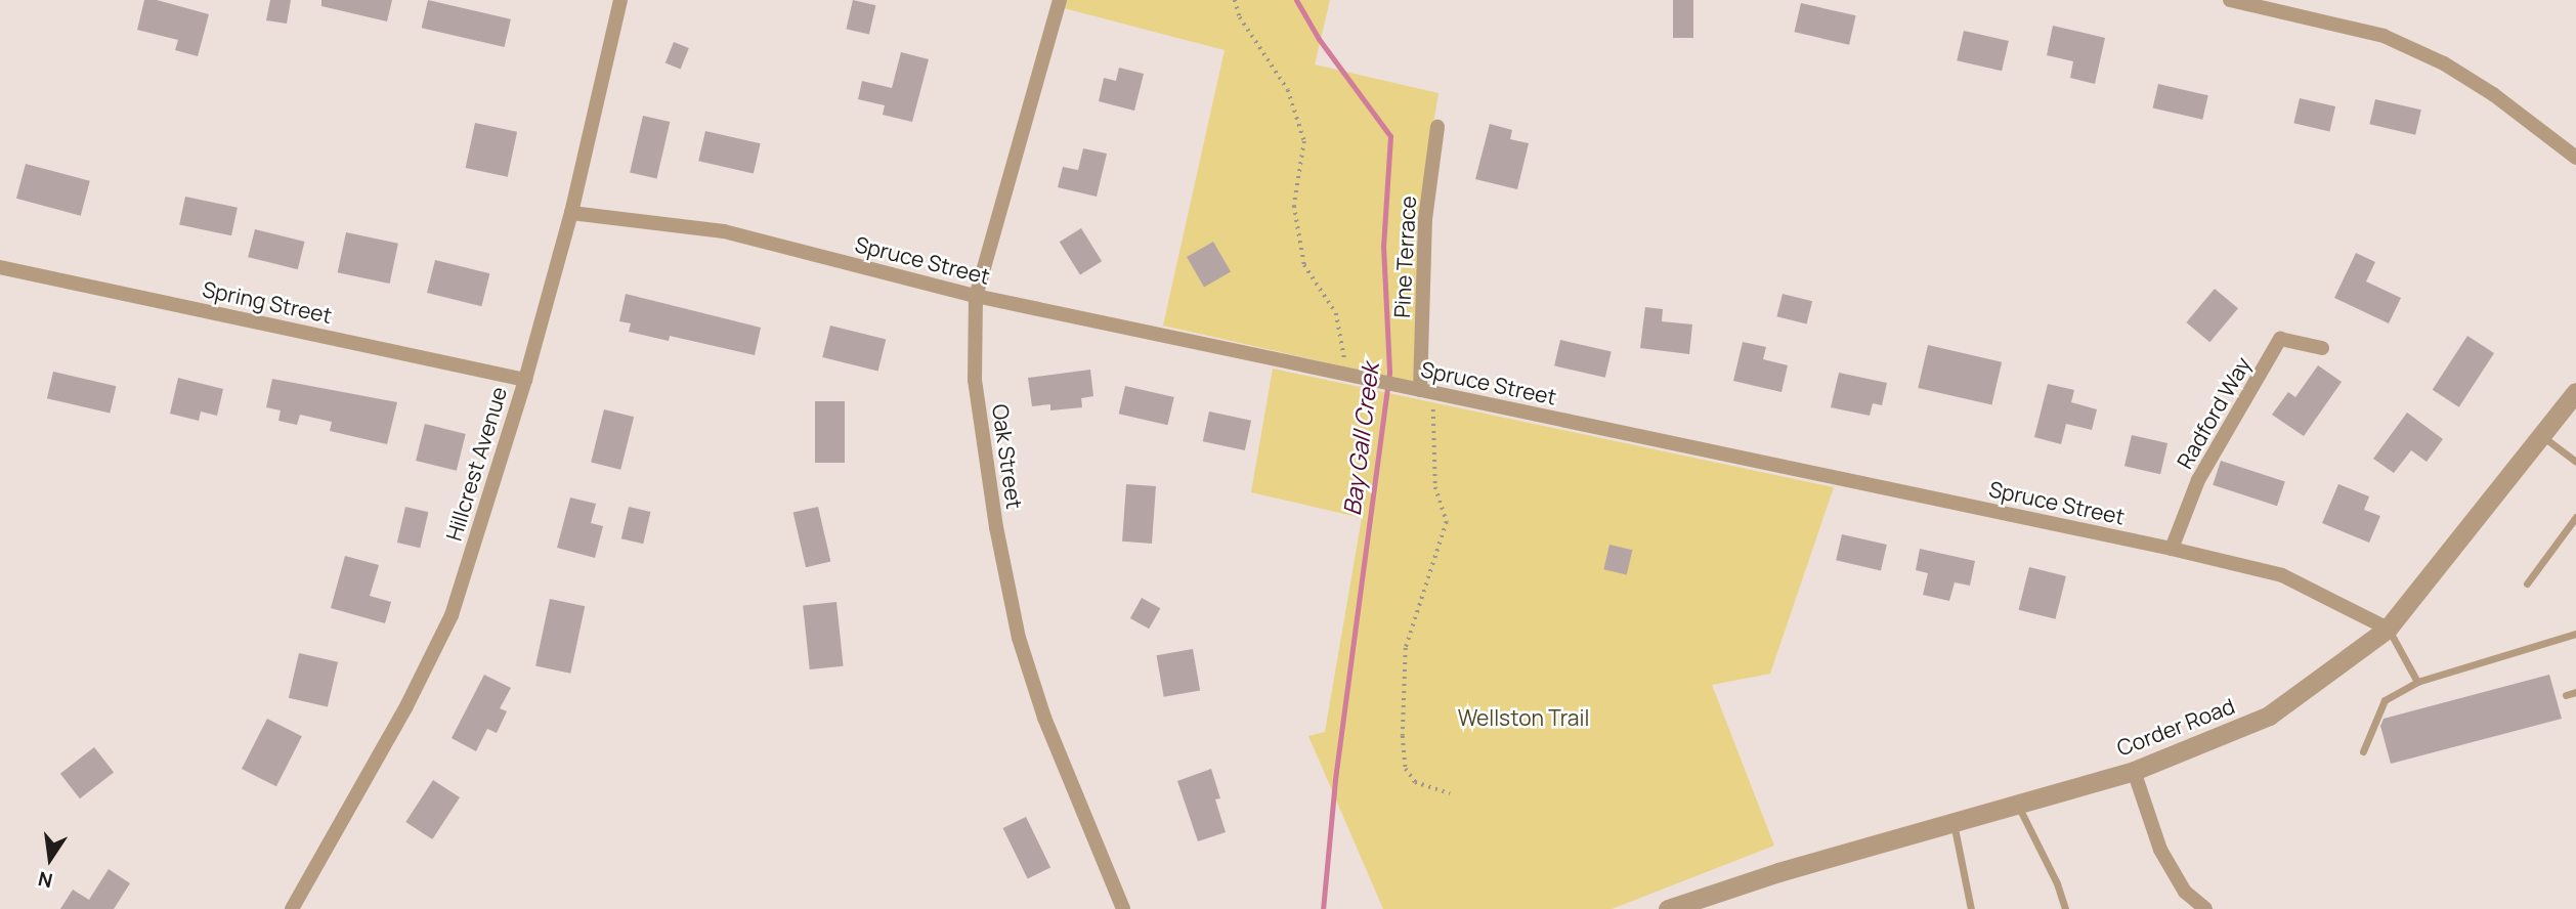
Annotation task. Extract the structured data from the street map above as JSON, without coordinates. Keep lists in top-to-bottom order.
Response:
{
  "streets": {
    "street": [
      "Pine Terrace",
      "Spruce Street",
      "Spring Street",
      "Radford Way",
      "Oak Street",
      "Hillcrest Avenue",
      "Corder Road"
    ]
  },
  "crossings": [
    ["Pine Terrace", "Spruce Street"],
    ["Spruce Street", "Radford Way"],
    ["Spruce Street", "Oak Street"],
    ["Spruce Street", "Hillcrest Avenue"],
    ["Spruce Street", "Corder Road"],
    ["Spring Street", "Hillcrest Avenue"]
  ],
  "water": ["Bay Gall Creek"],
  "parks": ["Wellston Trail"],
  "north": "bottom"
}
